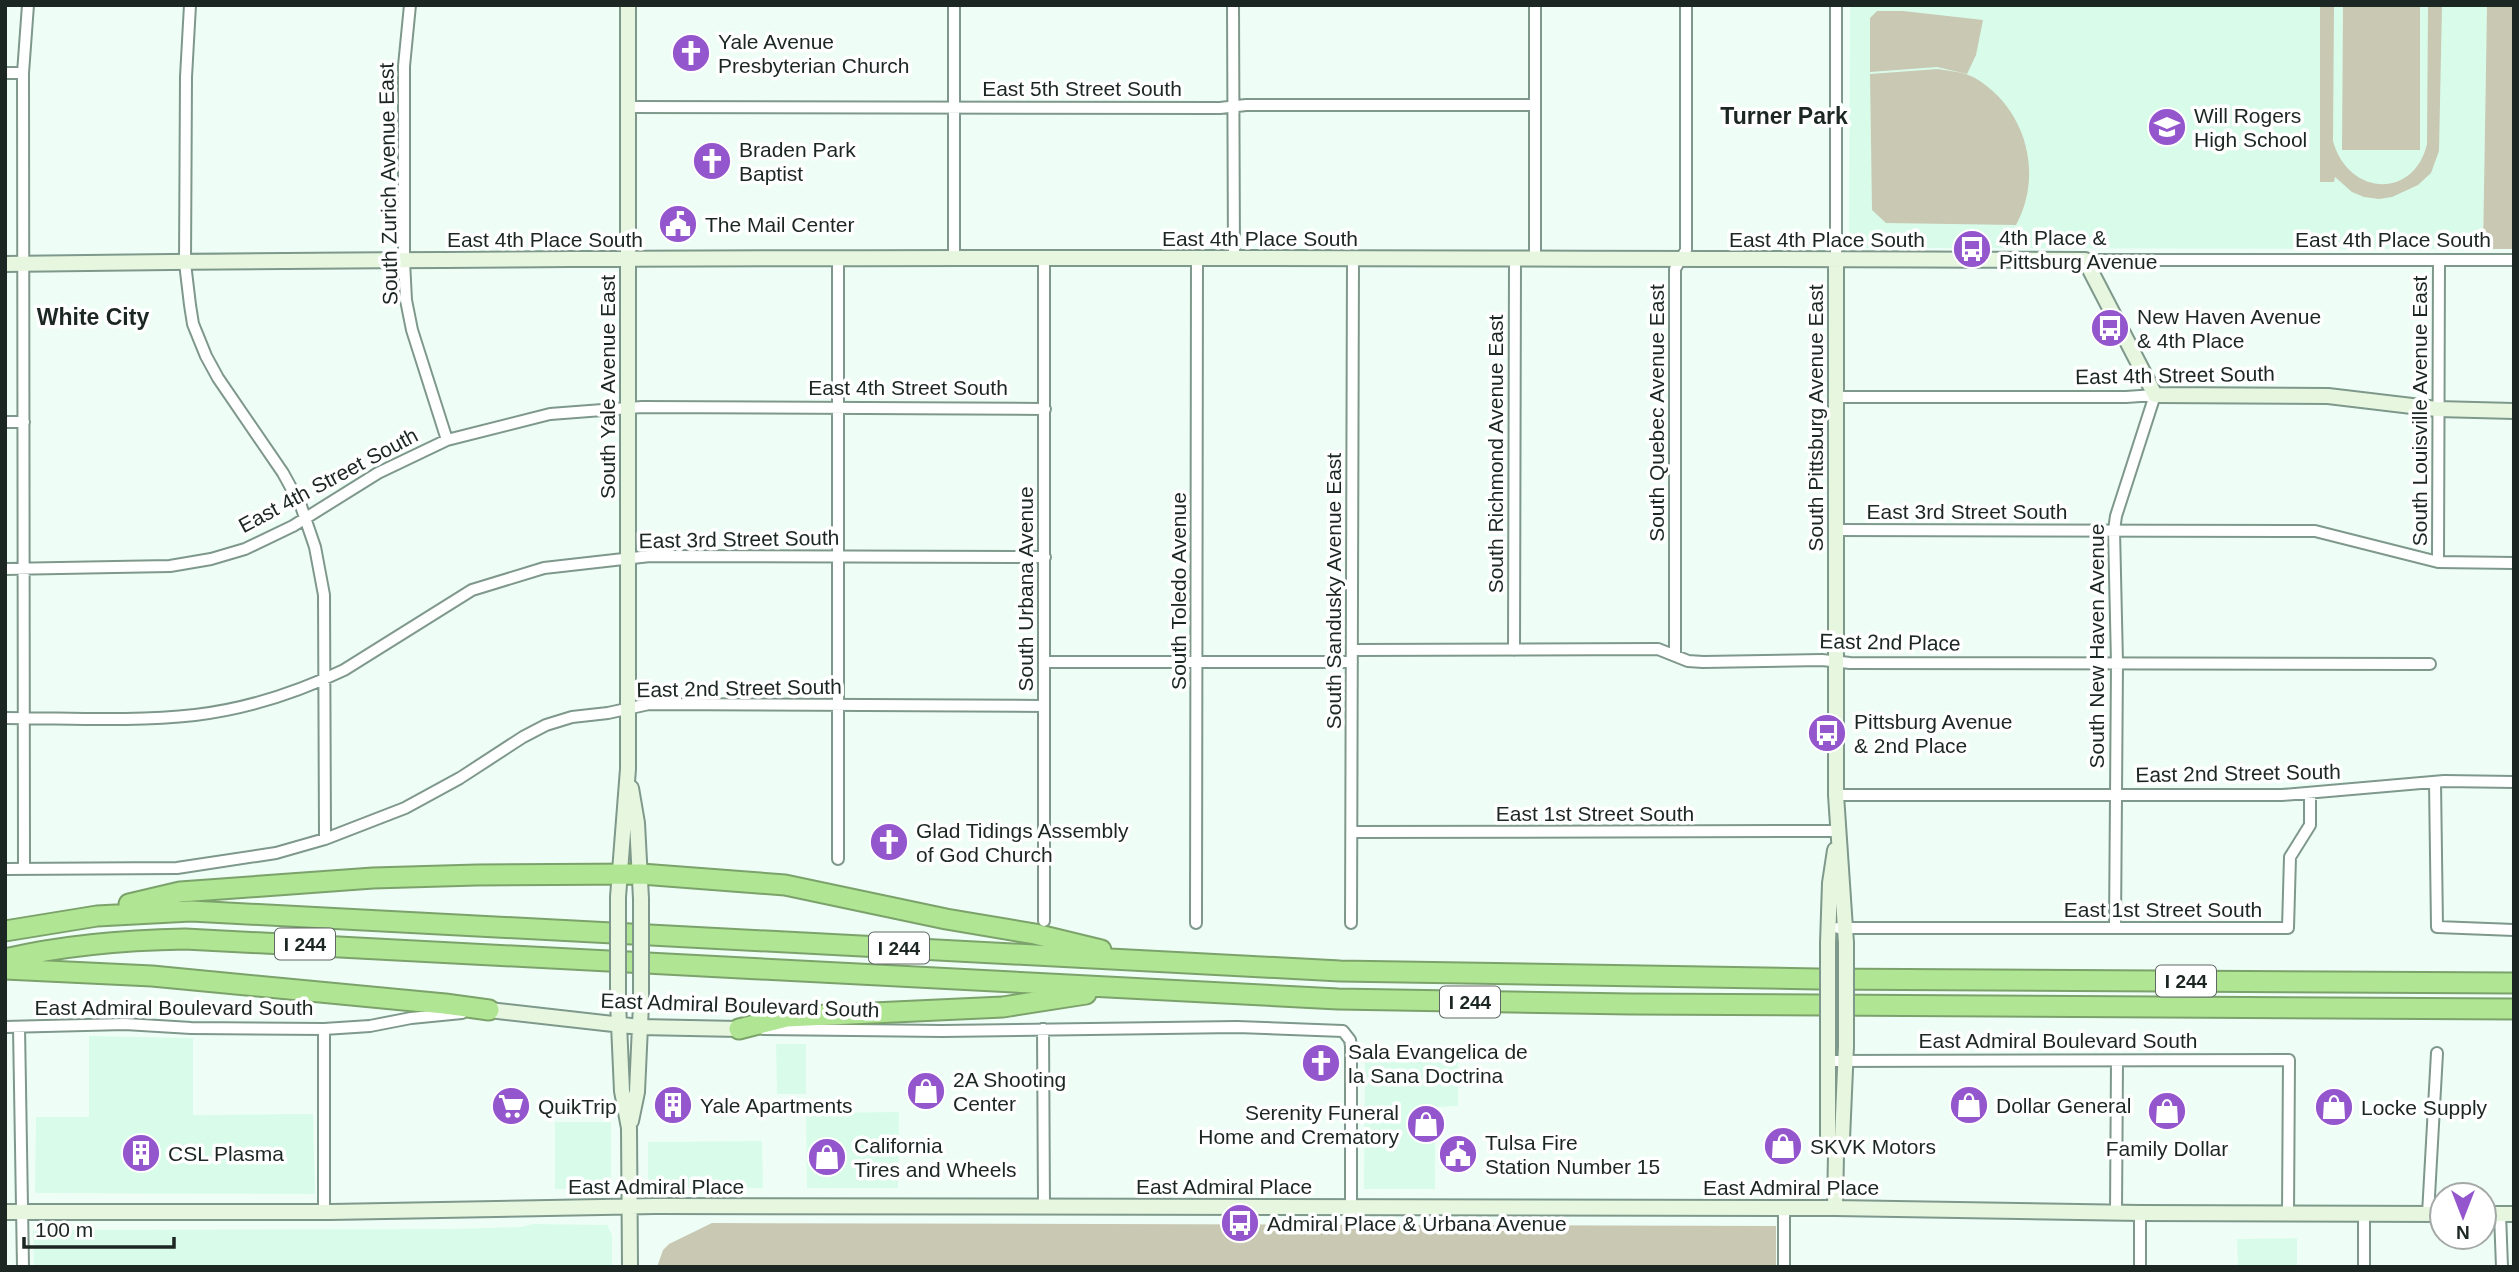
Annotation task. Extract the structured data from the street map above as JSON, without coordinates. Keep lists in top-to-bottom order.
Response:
{
  "streets": {
    "highway": ["I 244"],
    "main road": [
      "East 4th Place South",
      "East 4th Street South",
      "South Yale Avenue East",
      "South Pittsburg Avenue East",
      "East Admiral Boulevard South",
      "East Admiral Place"
    ],
    "street": [
      "East 5th Street South",
      "South Zurich Avenue East",
      "South Louisville Avenue East",
      "South Quebec Avenue East",
      "South Richmond Avenue East",
      "East 3rd Street South",
      "South Urbana Avenue",
      "South Toledo Avenue",
      "South Sandusky Avenue East",
      "East 2nd Place",
      "South New Haven Avenue",
      "East 2nd Street South",
      "East 1st Street South"
    ]
  },
  "crossings": [
    ["East 5th Street South", "South Yale Avenue East"],
    ["South Zurich Avenue East", "East 4th Place South"],
    ["South Zurich Avenue East", "East 4th Street South"],
    ["East 4th Place South", "South Yale Avenue East"],
    ["East 4th Place South", "South Louisville Avenue East"],
    ["East 4th Place South", "South Quebec Avenue East"],
    ["East 4th Place South", "South Pittsburg Avenue East"],
    ["East 4th Place South", "South Richmond Avenue East"],
    ["East 4th Place South", "South Urbana Avenue"],
    ["East 4th Place South", "South Toledo Avenue"],
    ["East 4th Place South", "South Sandusky Avenue East"],
    ["East 4th Street South", "South Yale Avenue East"],
    ["East 4th Street South", "South Louisville Avenue East"],
    ["East 4th Street South", "South Pittsburg Avenue East"],
    ["East 4th Street South", "South Urbana Avenue"],
    ["East 4th Street South", "South New Haven Avenue"],
    ["South Yale Avenue East", "East 3rd Street South"],
    ["South Yale Avenue East", "East 2nd Street South"],
    ["South Yale Avenue East", "East Admiral Boulevard South"],
    ["South Yale Avenue East", "East Admiral Place"],
    ["South Louisville Avenue East", "East 3rd Street South"],
    ["South Quebec Avenue East", "East 2nd Place"],
    ["South Pittsburg Avenue East", "East 3rd Street South"],
    ["South Pittsburg Avenue East", "East 2nd Place"],
    ["South Pittsburg Avenue East", "East 2nd Street South"],
    ["South Pittsburg Avenue East", "East 1st Street South"],
    ["South Pittsburg Avenue East", "East Admiral Boulevard South"],
    ["South Pittsburg Avenue East", "East Admiral Place"],
    ["South Richmond Avenue East", "East 2nd Place"],
    ["East 3rd Street South", "South Urbana Avenue"],
    ["East 3rd Street South", "South New Haven Avenue"],
    ["South Urbana Avenue", "East 2nd Place"],
    ["South Urbana Avenue", "East 2nd Street South"],
    ["South Toledo Avenue", "East 2nd Place"],
    ["South Sandusky Avenue East", "East 2nd Place"],
    ["South Sandusky Avenue East", "East 1st Street South"],
    ["East 2nd Place", "South New Haven Avenue"],
    ["South New Haven Avenue", "East 2nd Street South"],
    ["South New Haven Avenue", "East 1st Street South"],
    ["East 2nd Street South", "East 1st Street South"],
    ["East Admiral Boulevard South", "East Admiral Place"]
  ],
  "districts": ["Turner Park", "White City"],
  "places": {
    "church": [
      "Yale Avenue Presbyterian Church",
      "Braden Park Baptist",
      "Glad Tidings Assembly of God Church",
      "Sala Evangelica de la Sana Doctrina"
    ],
    "school or university": ["Will Rogers High School"],
    "public building": ["The Mail Center", "Tulsa Fire Station Number 15"],
    "bus stop": [
      "4th Place & Pittsburg Avenue",
      "New Haven Avenue & 4th Place",
      "Pittsburg Avenue & 2nd Place",
      "Admiral Place & Urbana Avenue"
    ],
    "shop": [
      "2A Shooting Center",
      "Dollar General",
      "Locke Supply",
      "Family Dollar",
      "Serenity Funeral Home and Crematory",
      "SKVK Motors",
      "California Tires and Wheels"
    ],
    "building": ["Yale Apartments", "CSL Plasma"],
    "supermarket": ["QuikTrip"]
  },
  "scale_bar": "100 m",
  "north": "bottom"
}
